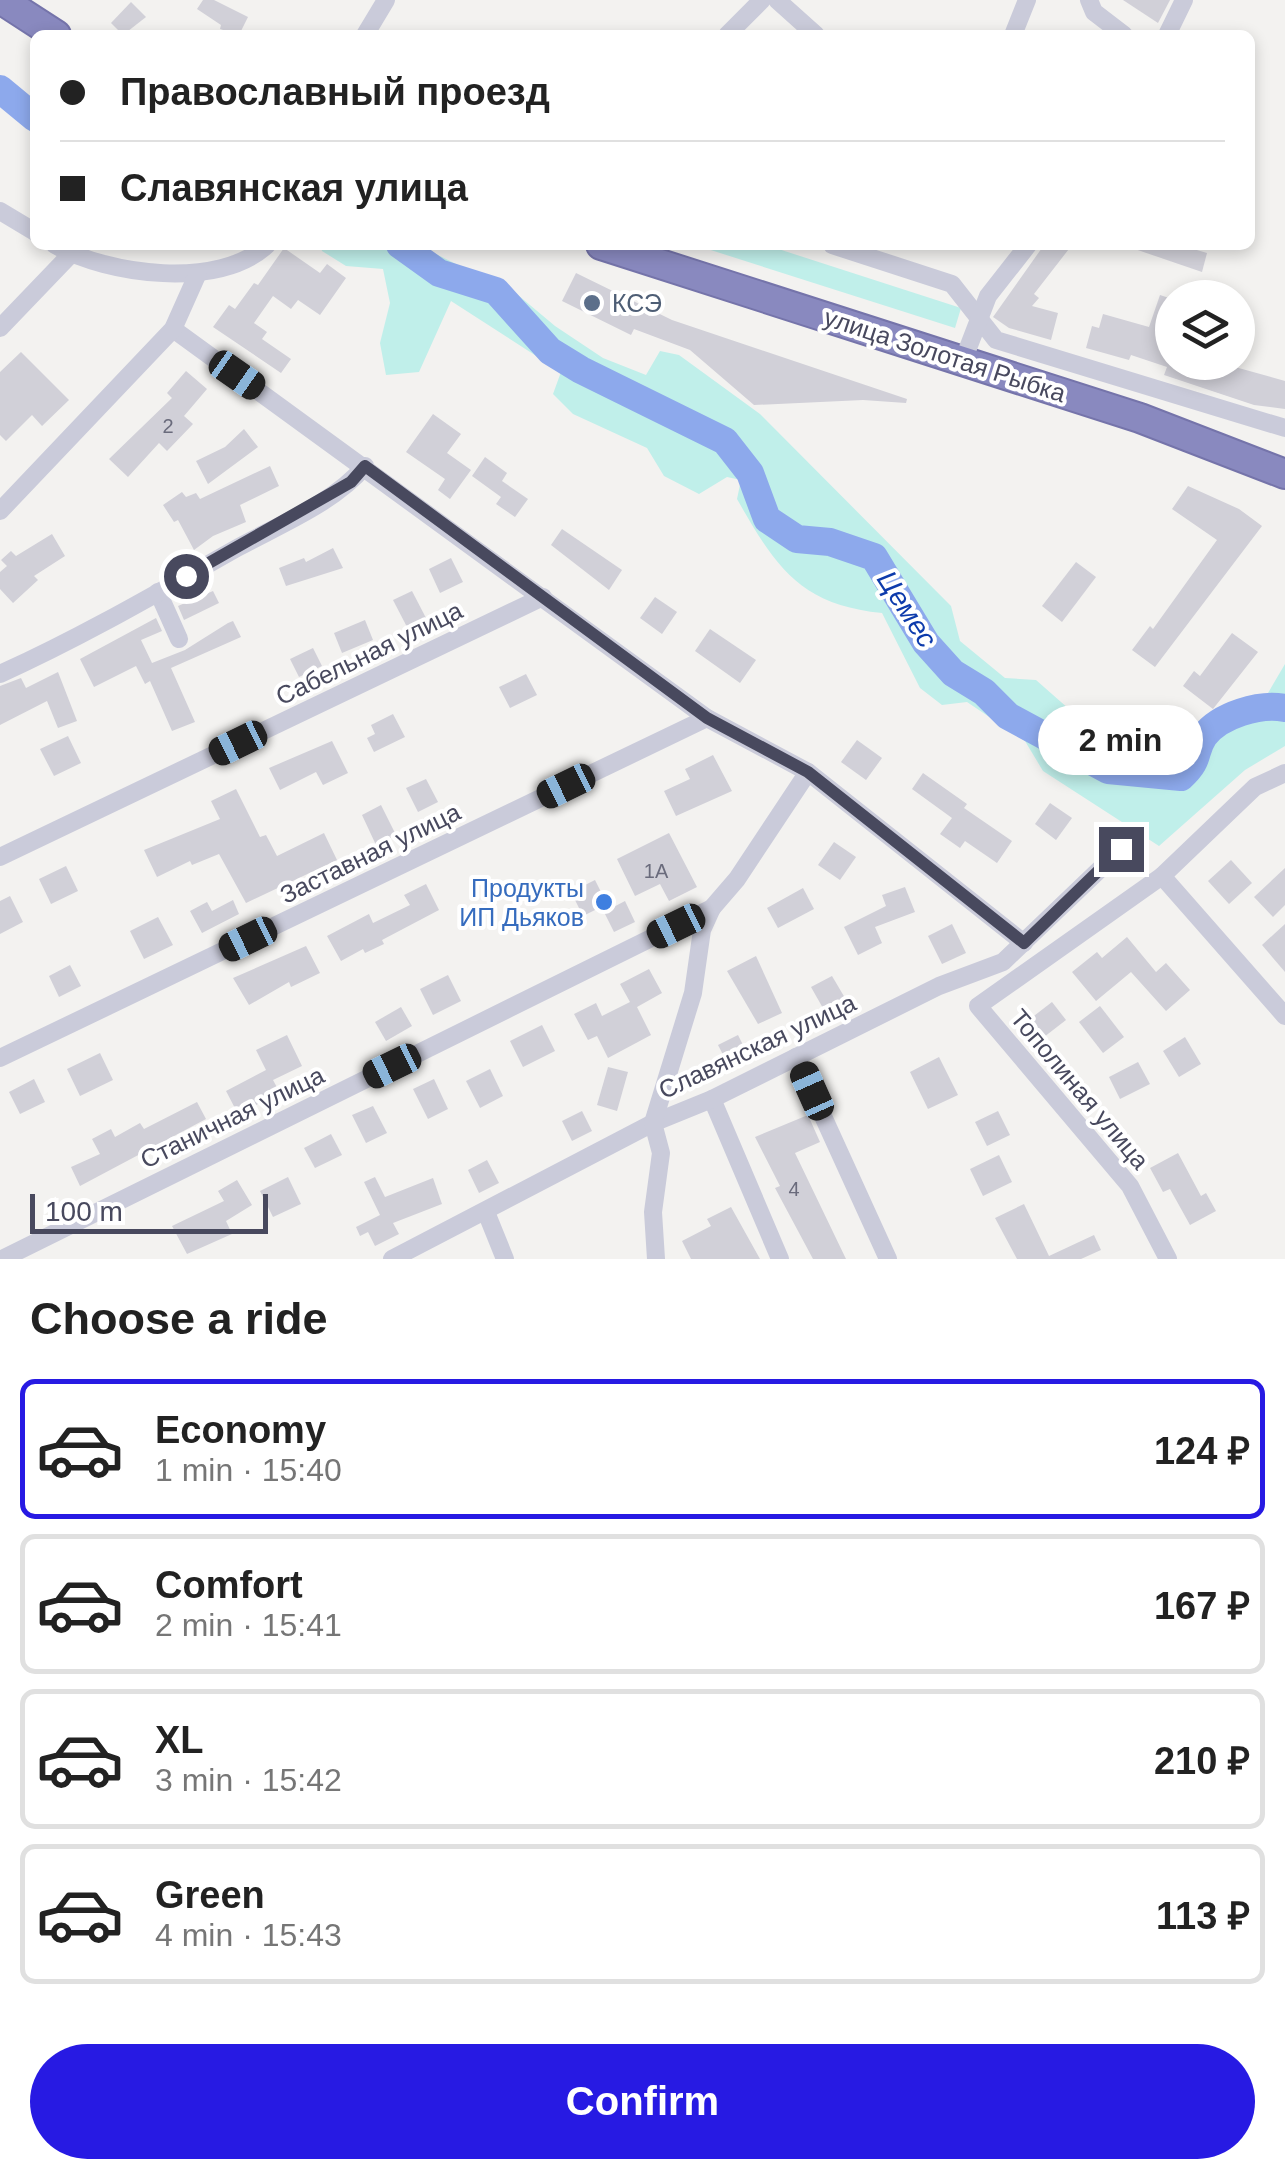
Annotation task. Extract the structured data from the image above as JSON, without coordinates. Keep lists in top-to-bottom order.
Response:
{
  "streets": {
    "highway": ["улица Золотая Рыбка"],
    "street": [
      "Сабельная улица",
      "Заставная улица",
      "Славянская улица",
      "Тополиная улица",
      "Станичная улица"
    ]
  },
  "water": ["Цемес"],
  "places": ["КСЭ", "Продукты ИП Дьяков"],
  "house_numbers": ["2", "1А", "4"],
  "scale_bar": "100 m",
  "page": {
    "banner": ["Православный проезд", "Славянская улица"],
    "bubble": "2 min",
    "scale": "100 m",
    "heading": "Choose a ride",
    "list": [
      {
        "name": "Economy",
        "note": "1 min · 15:40",
        "value": "124 ₽"
      },
      {
        "name": "Comfort",
        "note": "2 min · 15:41",
        "value": "167 ₽"
      },
      {
        "name": "XL",
        "note": "3 min · 15:42",
        "value": "210 ₽"
      },
      {
        "name": "Green",
        "note": "4 min · 15:43",
        "value": "113 ₽"
      }
    ],
    "buttons": "Confirm"
  }
}
